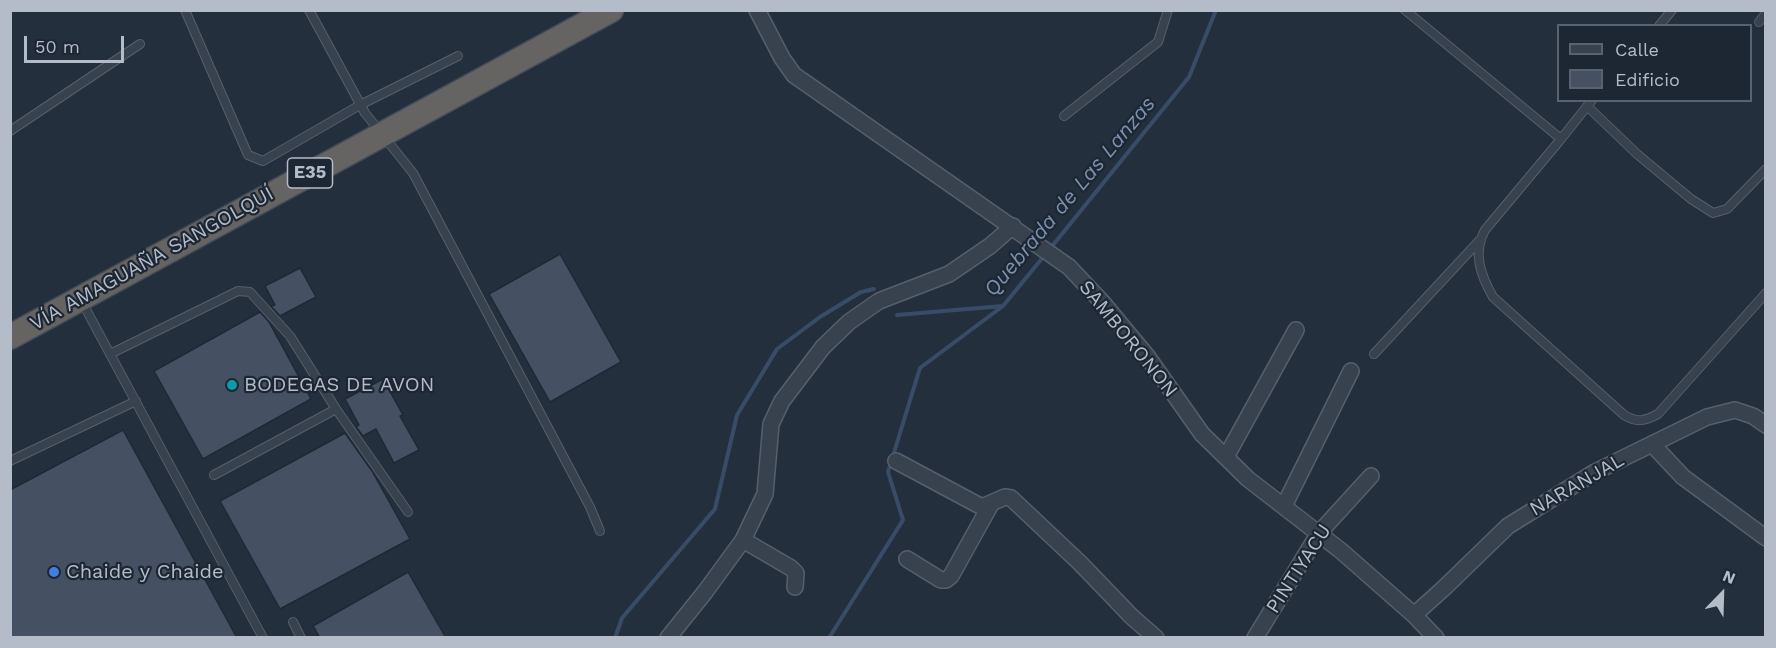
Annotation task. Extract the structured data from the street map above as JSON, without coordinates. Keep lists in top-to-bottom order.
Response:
{
  "streets": {
    "highway": ["E35", "VÍA AMAGUAÑA SANGOLQUÍ"],
    "street": ["SAMBORONON", "NARANJAL", "PINTIYACU"]
  },
  "crossings": [
    ["SAMBORONON", "NARANJAL"],
    ["SAMBORONON", "PINTIYACU"]
  ],
  "water": ["Quebrada de Las Lanzas"],
  "places": ["BODEGAS DE AVON", "Chaide y Chaide"],
  "legend": ["Calle", "Edificio"],
  "scale_bar": "50 m",
  "north": "top right"
}
